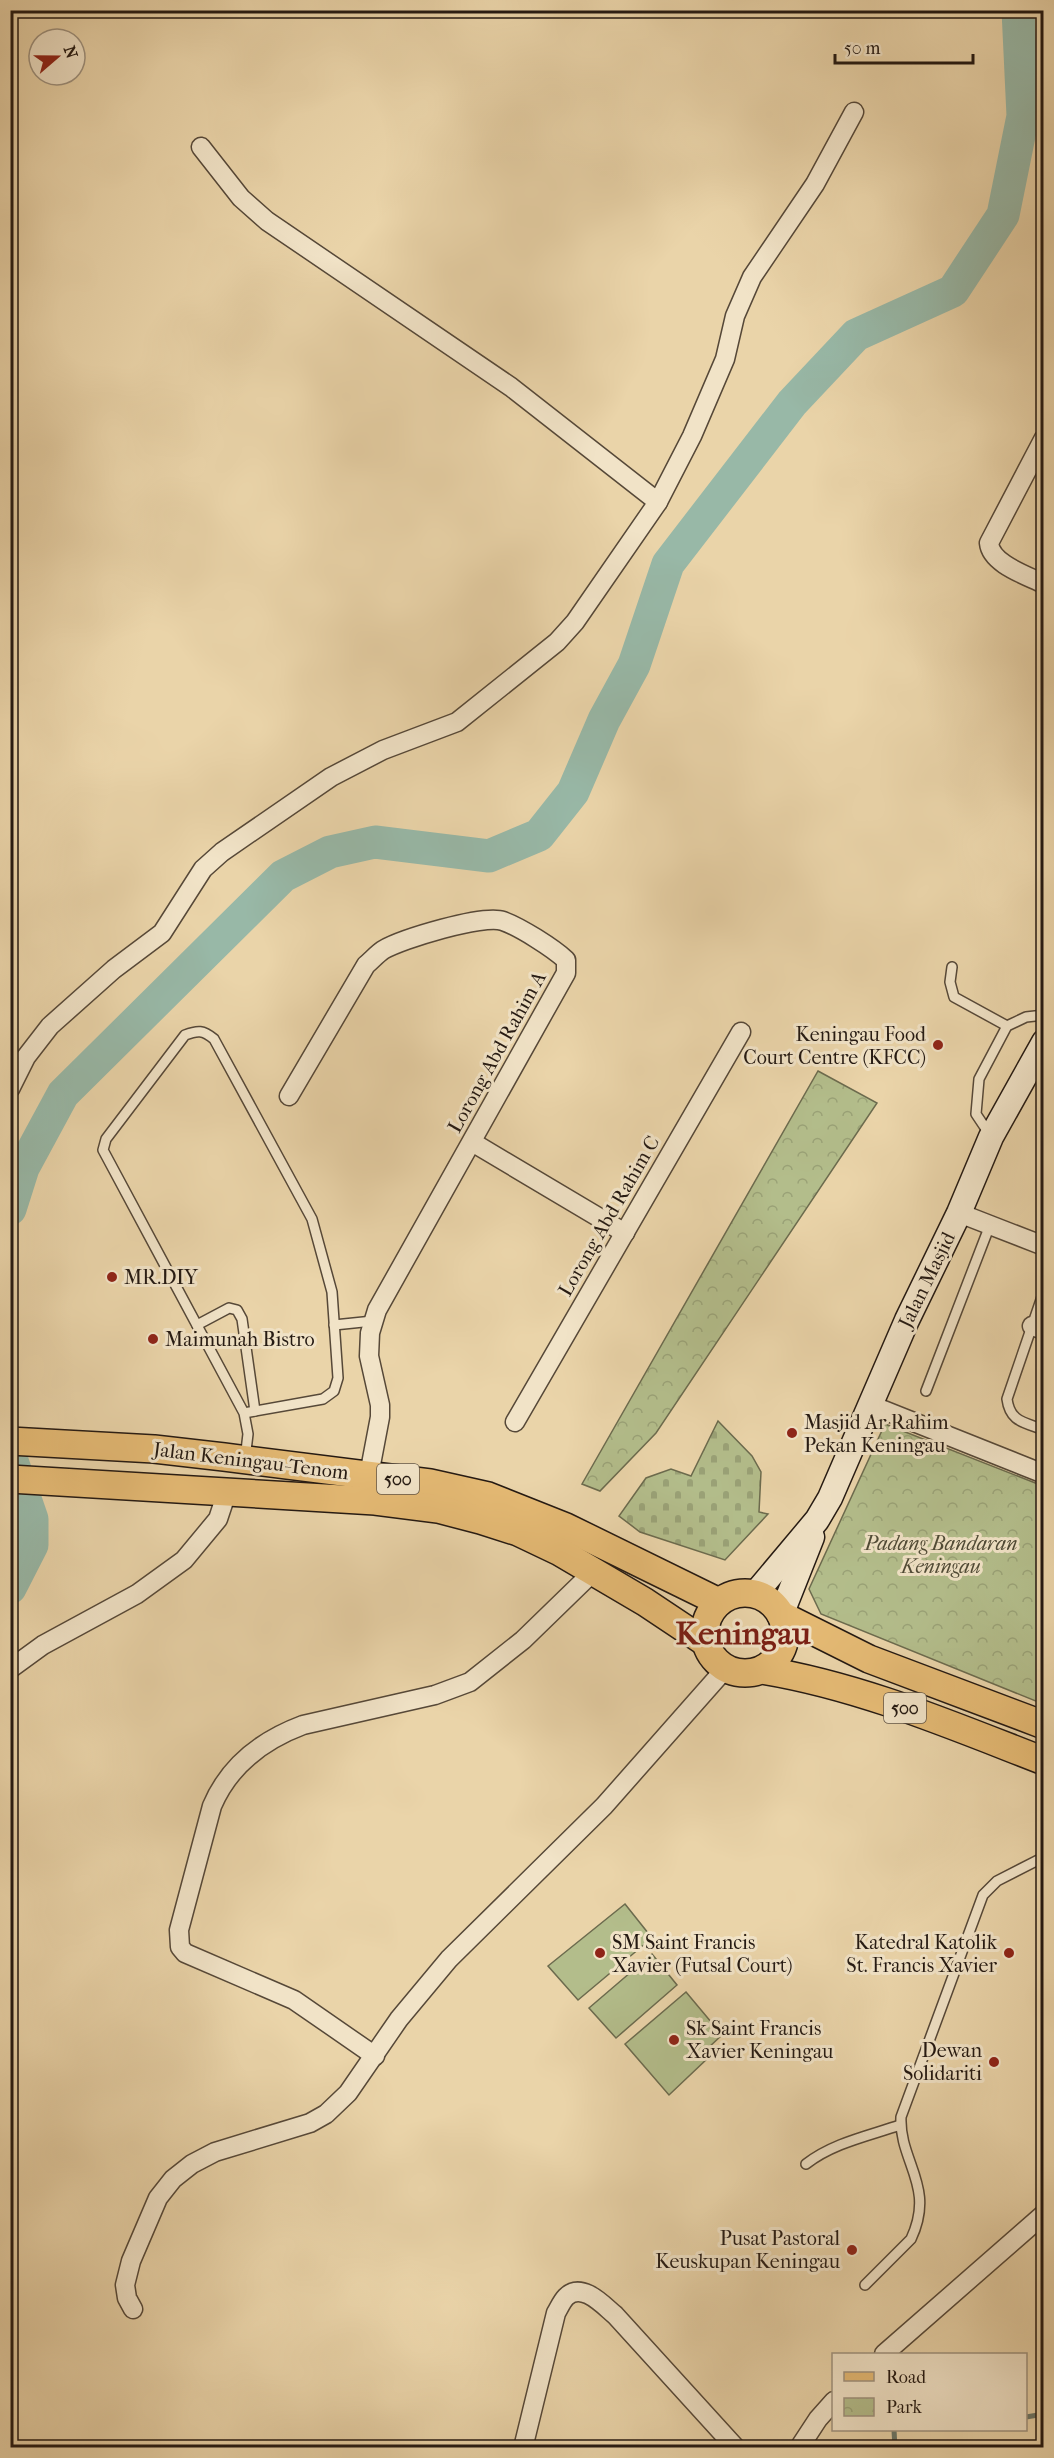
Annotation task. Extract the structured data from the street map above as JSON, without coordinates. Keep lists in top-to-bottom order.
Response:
{
  "streets": {
    "main road": ["Jalan Keningau-Tenom", "500"],
    "street": ["Lorong Abd Rahim A", "Lorong Abd Rahim C", "Jalan Masjid"]
  },
  "crossings": [
    ["Lorong Abd Rahim A", "Jalan Keningau-Tenom"],
    ["Jalan Keningau-Tenom", "500"]
  ],
  "districts": ["Keningau"],
  "parks": ["Padang Bandaran Keningau"],
  "places": [
    "Keningau Food Court Centre (KFCC)",
    "MR.DIY",
    "Maimunah Bistro",
    "Masjid Ar Rahim Pekan Keningau",
    "SM Saint Francis Xavier (Futsal Court)",
    "Katedral Katolik St. Francis Xavier",
    "Sk Saint Francis Xavier Keningau",
    "Dewan Solidariti",
    "Pusat Pastoral Keuskupan Keningau"
  ],
  "legend": ["Road", "Park"],
  "scale_bar": "50 m",
  "north": "right"
}
